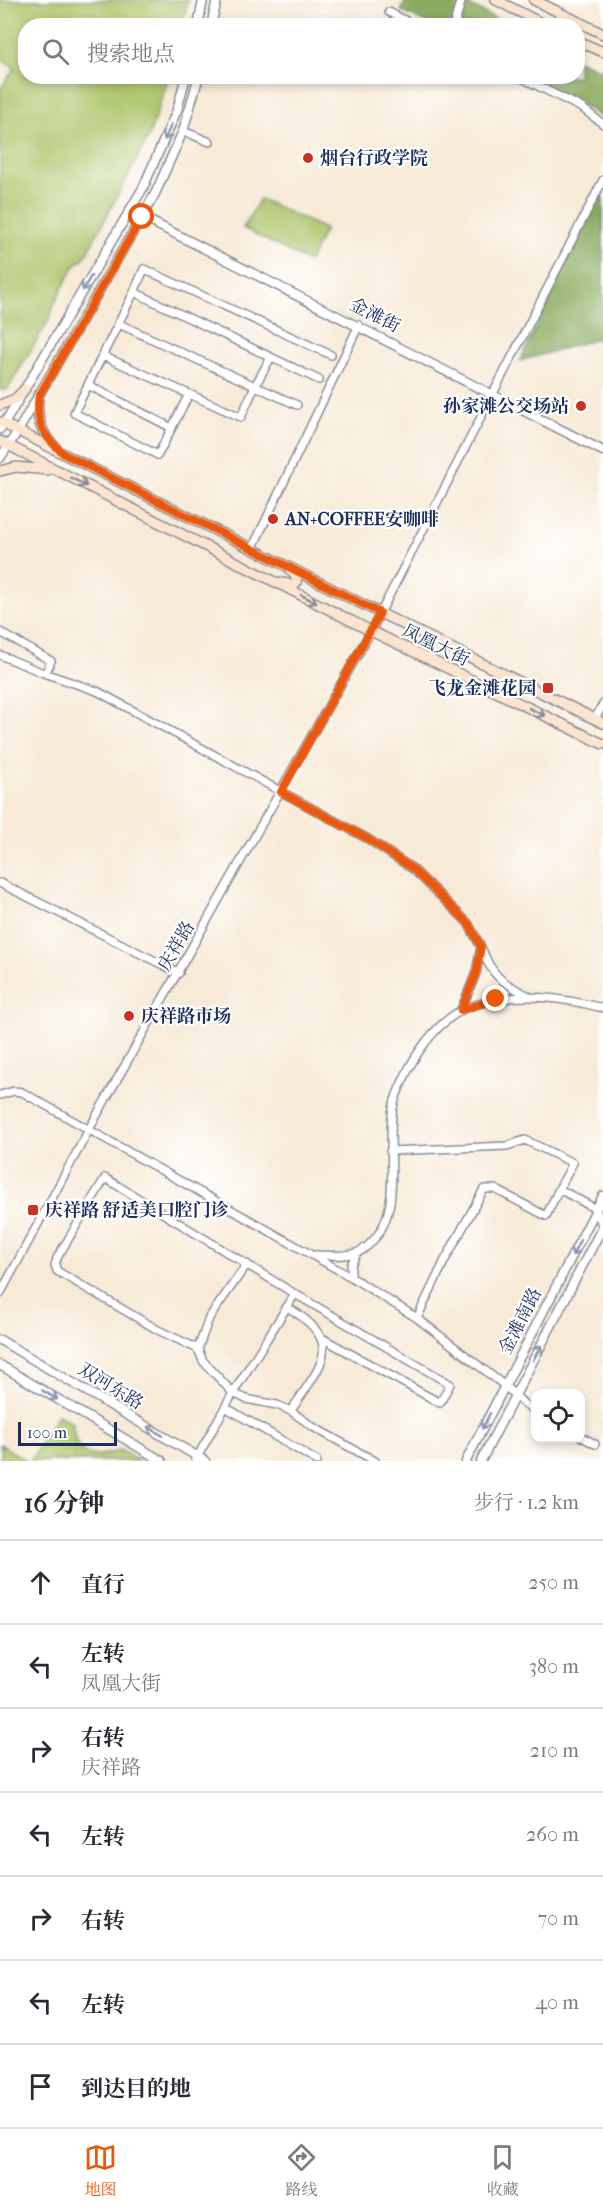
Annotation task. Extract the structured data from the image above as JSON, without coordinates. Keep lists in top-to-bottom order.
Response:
{
  "streets": {
    "main road": ["凤凰大街"],
    "street": [
      "金滩街",
      "庆祥路",
      "金滩南路",
      "双河东路"
    ]
  },
  "crossings": [
    ["金滩街", "庆祥路"],
    ["凤凰大街", "庆祥路"]
  ],
  "places": {
    "other": [
      "烟台行政学院",
      "孙家滩公交场站",
      "AN+COFFEE安咖啡",
      "庆祥路市场"
    ],
    "transit": ["飞龙金滩花园", "庆祥路 舒适美口腔门诊"]
  },
  "scale_bar": "100 m",
  "page": {
    "search": "搜索地点",
    "scale": "100 m",
    "heading": ["16 分钟", "步行 · 1.2 km"],
    "list": [
      ["直行", "250 m"],
      ["左转", "凤凰大街", "380 m"],
      ["右转", "庆祥路", "210 m"],
      ["左转", "260 m"],
      ["右转", "70 m"],
      ["左转", "40 m"],
      "到达目的地"
    ],
    "nav": ["地图", "路线", "收藏"]
  }
}
